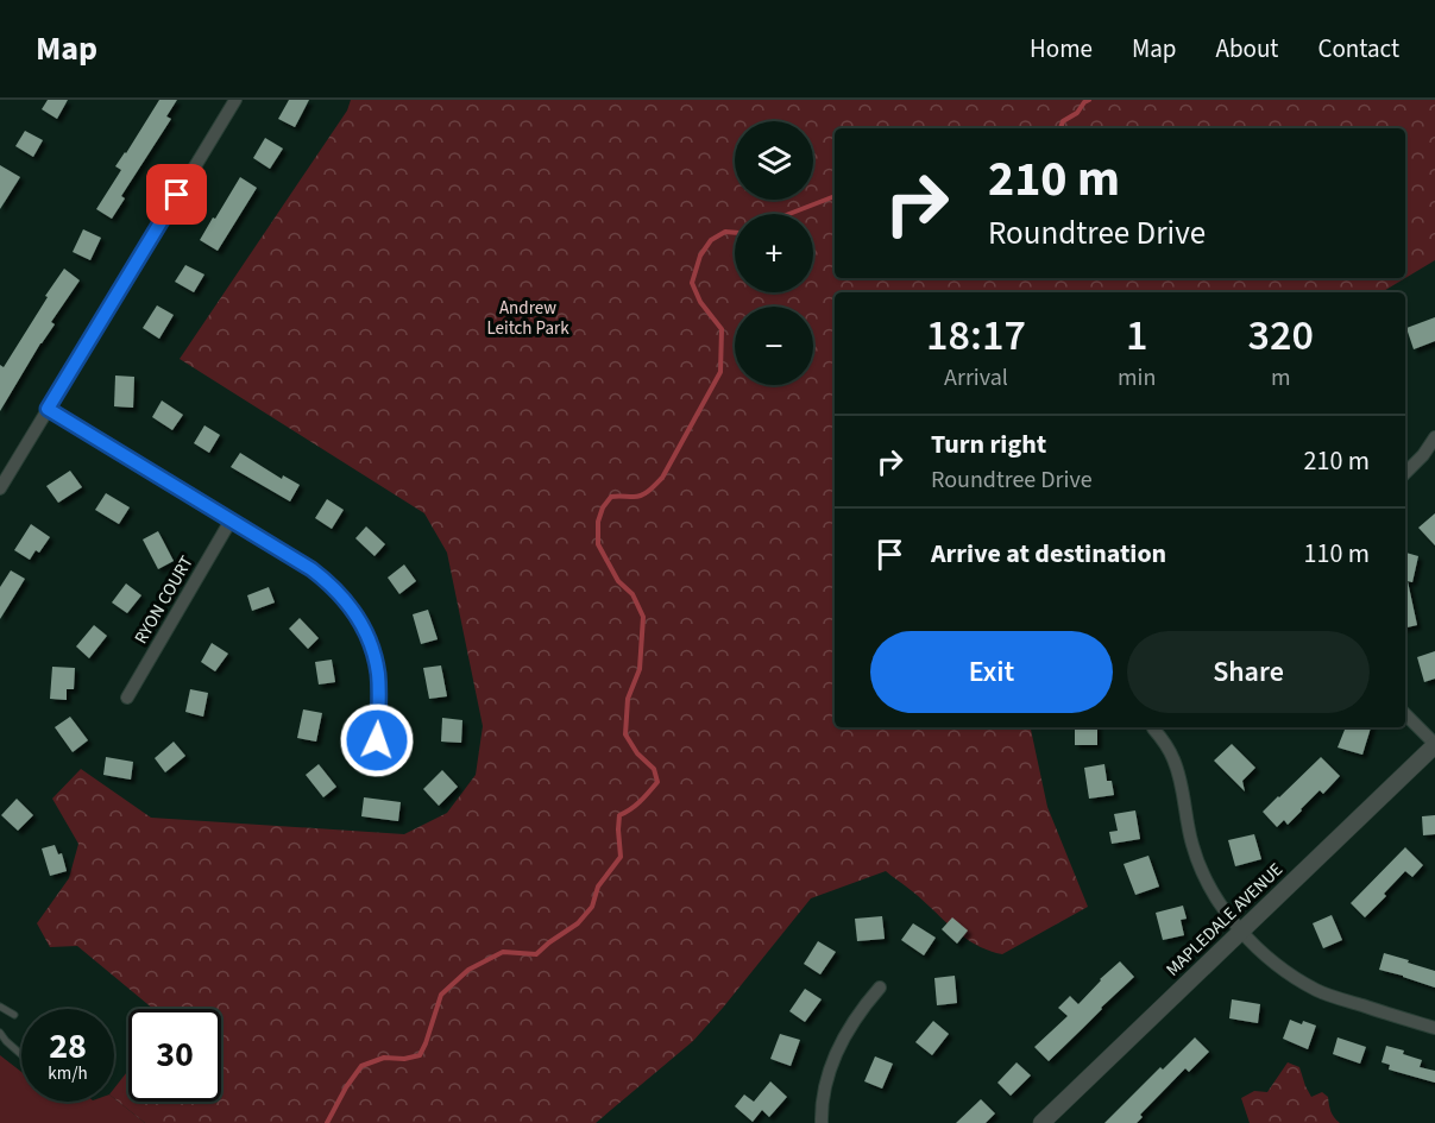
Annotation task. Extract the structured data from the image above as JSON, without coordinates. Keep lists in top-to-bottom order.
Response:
{
  "streets": {
    "street": ["RYON COURT", "MAPLEDALE AVENUE"]
  },
  "parks": ["Andrew Leitch Park"],
  "page": {
    "header": "Map",
    "nav": [
      "Home",
      "Map",
      "About",
      "Contact"
    ],
    "map_buttons": ["+", "−"],
    "turn": ["210 m", "Roundtree Drive"],
    "eta": [
      "18:17",
      "Arrival",
      "1",
      "min",
      "320",
      "m"
    ],
    "list": [
      {
        "name": "Turn right",
        "note": "Roundtree Drive",
        "value": "210 m"
      },
      {
        "name": "Arrive at destination",
        "value": "110 m"
      }
    ],
    "buttons": ["Exit", "Share"],
    "speed": "28 km/h",
    "limit": "30"
  }
}
